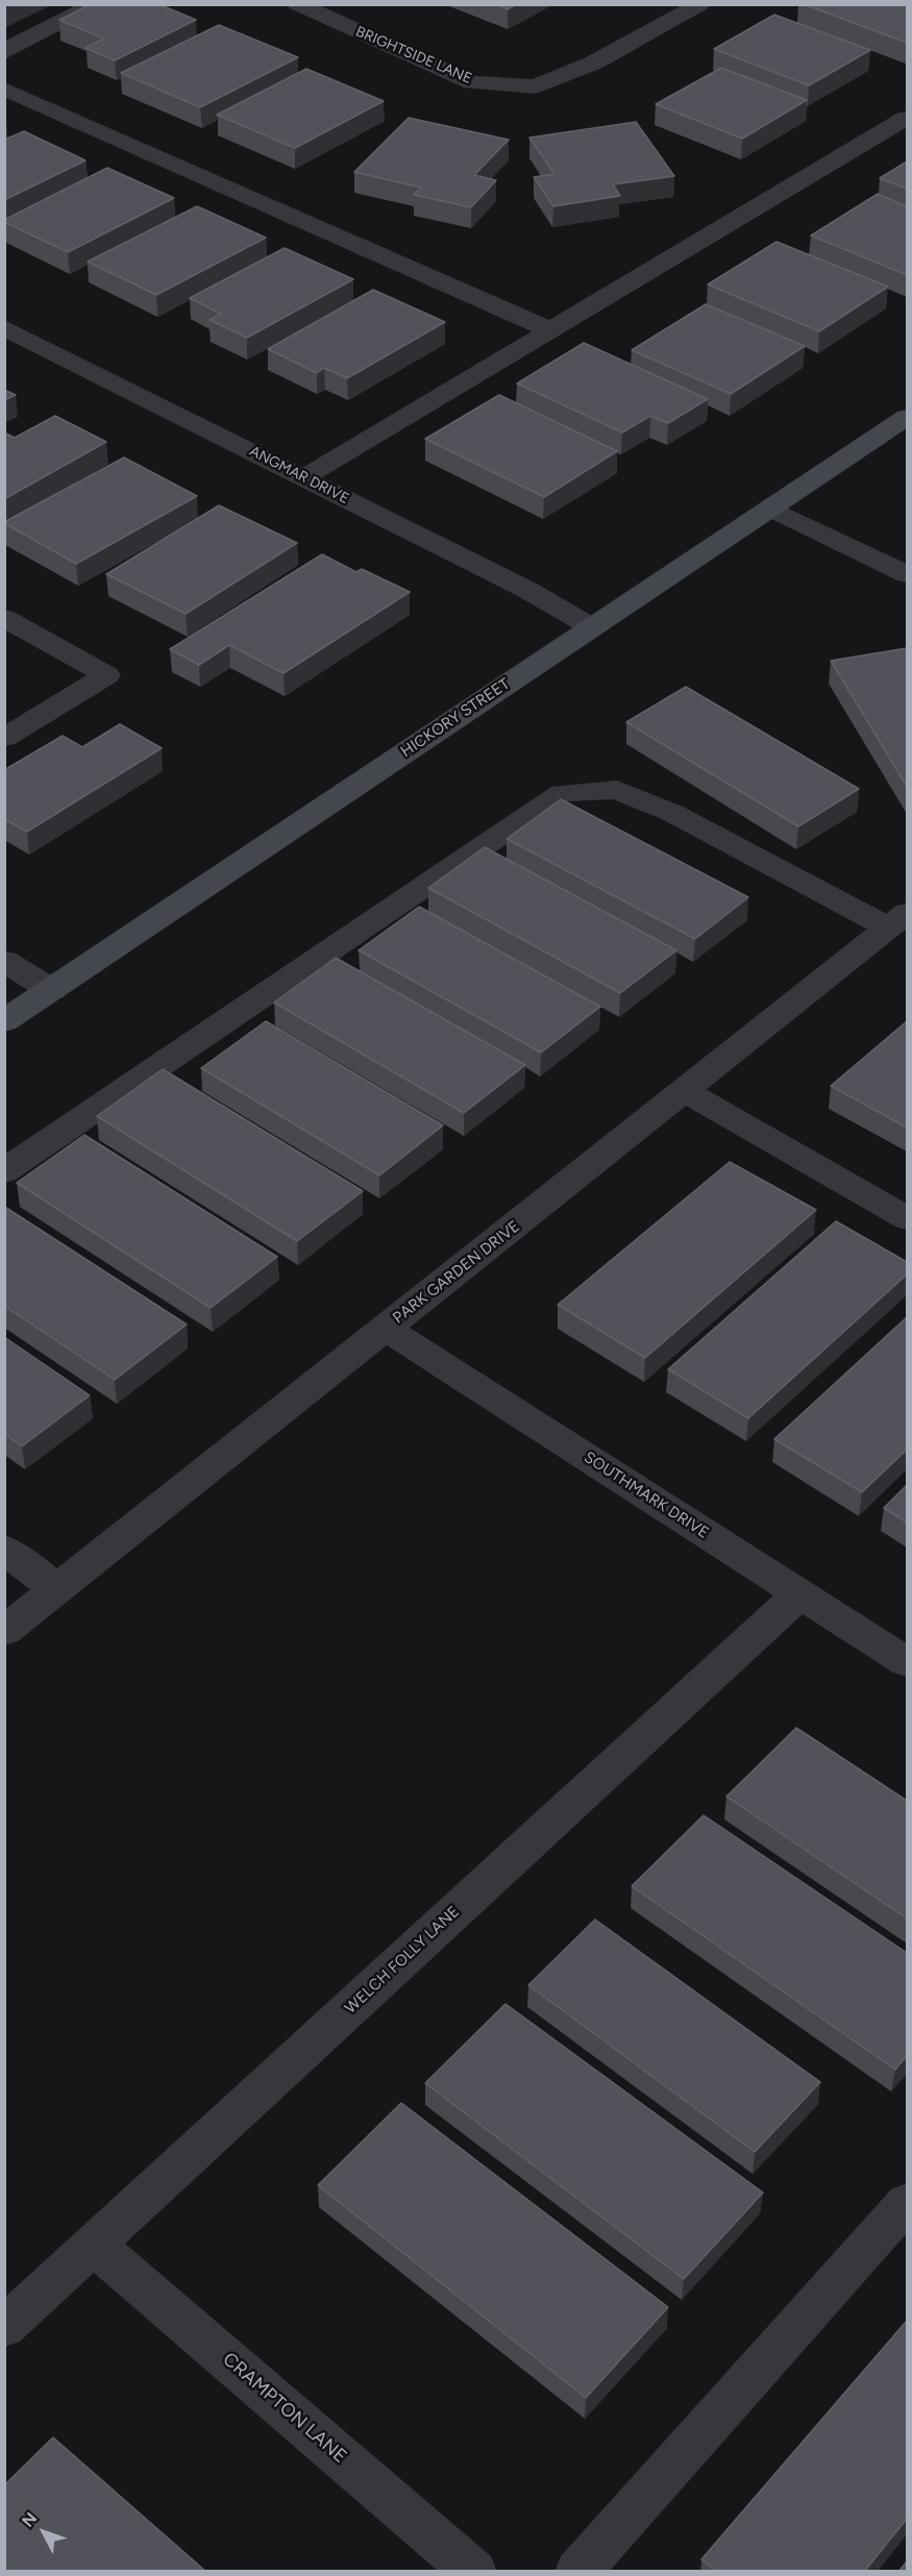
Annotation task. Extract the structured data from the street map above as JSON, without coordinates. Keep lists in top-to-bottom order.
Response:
{
  "streets": {
    "street": [
      "BRIGHTSIDE LANE",
      "ANGMAR DRIVE",
      "HICKORY STREET",
      "PARK GARDEN DRIVE",
      "SOUTHMARK DRIVE",
      "WELCH FOLLY LANE",
      "CRAMPTON LANE"
    ]
  },
  "crossings": [
    ["ANGMAR DRIVE", "HICKORY STREET"],
    ["PARK GARDEN DRIVE", "SOUTHMARK DRIVE"],
    ["SOUTHMARK DRIVE", "WELCH FOLLY LANE"],
    ["WELCH FOLLY LANE", "CRAMPTON LANE"]
  ],
  "north": "top left"
}
